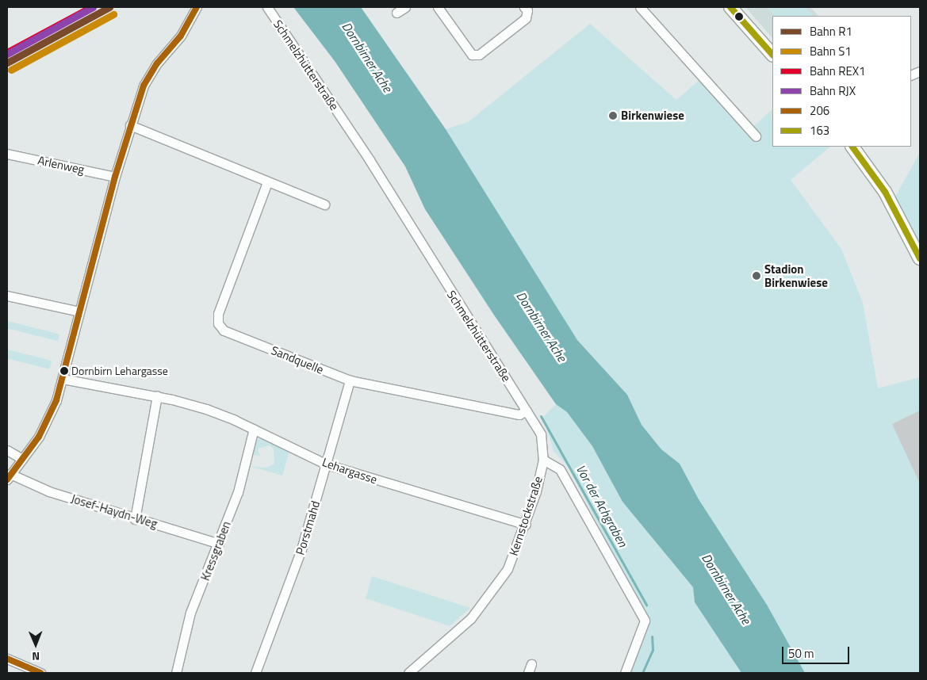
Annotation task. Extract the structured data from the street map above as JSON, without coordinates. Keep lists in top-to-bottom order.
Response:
{
  "streets": {
    "street": [
      "Schmelzhütterstraße",
      "Arlenweg",
      "Sandquelle",
      "Lehargasse",
      "Josef-Haydn-Weg",
      "Kernstockstraße",
      "Porstmahd",
      "Kressgraben"
    ]
  },
  "crossings": [
    ["Schmelzhütterstraße", "Sandquelle"],
    ["Schmelzhütterstraße", "Kernstockstraße"],
    ["Sandquelle", "Porstmahd"],
    ["Lehargasse", "Kernstockstraße"],
    ["Lehargasse", "Porstmahd"],
    ["Lehargasse", "Kressgraben"],
    ["Josef-Haydn-Weg", "Kressgraben"]
  ],
  "water": ["Dornbirner Ache", "Vor der Achgraben"],
  "places": ["Birkenwiese", "Stadion Birkenwiese", "Dornbirn Lehargasse"],
  "lines": [
    "rail line R1",
    "rail line REX1",
    "rail line RJX",
    "transit line 206",
    "transit line 163",
    "rail line S1"
  ],
  "legend": [
    "Bahn R1",
    "Bahn S1",
    "Bahn REX1",
    "Bahn RJX",
    "206",
    "163"
  ],
  "scale_bar": "50 m",
  "north": "bottom"
}
